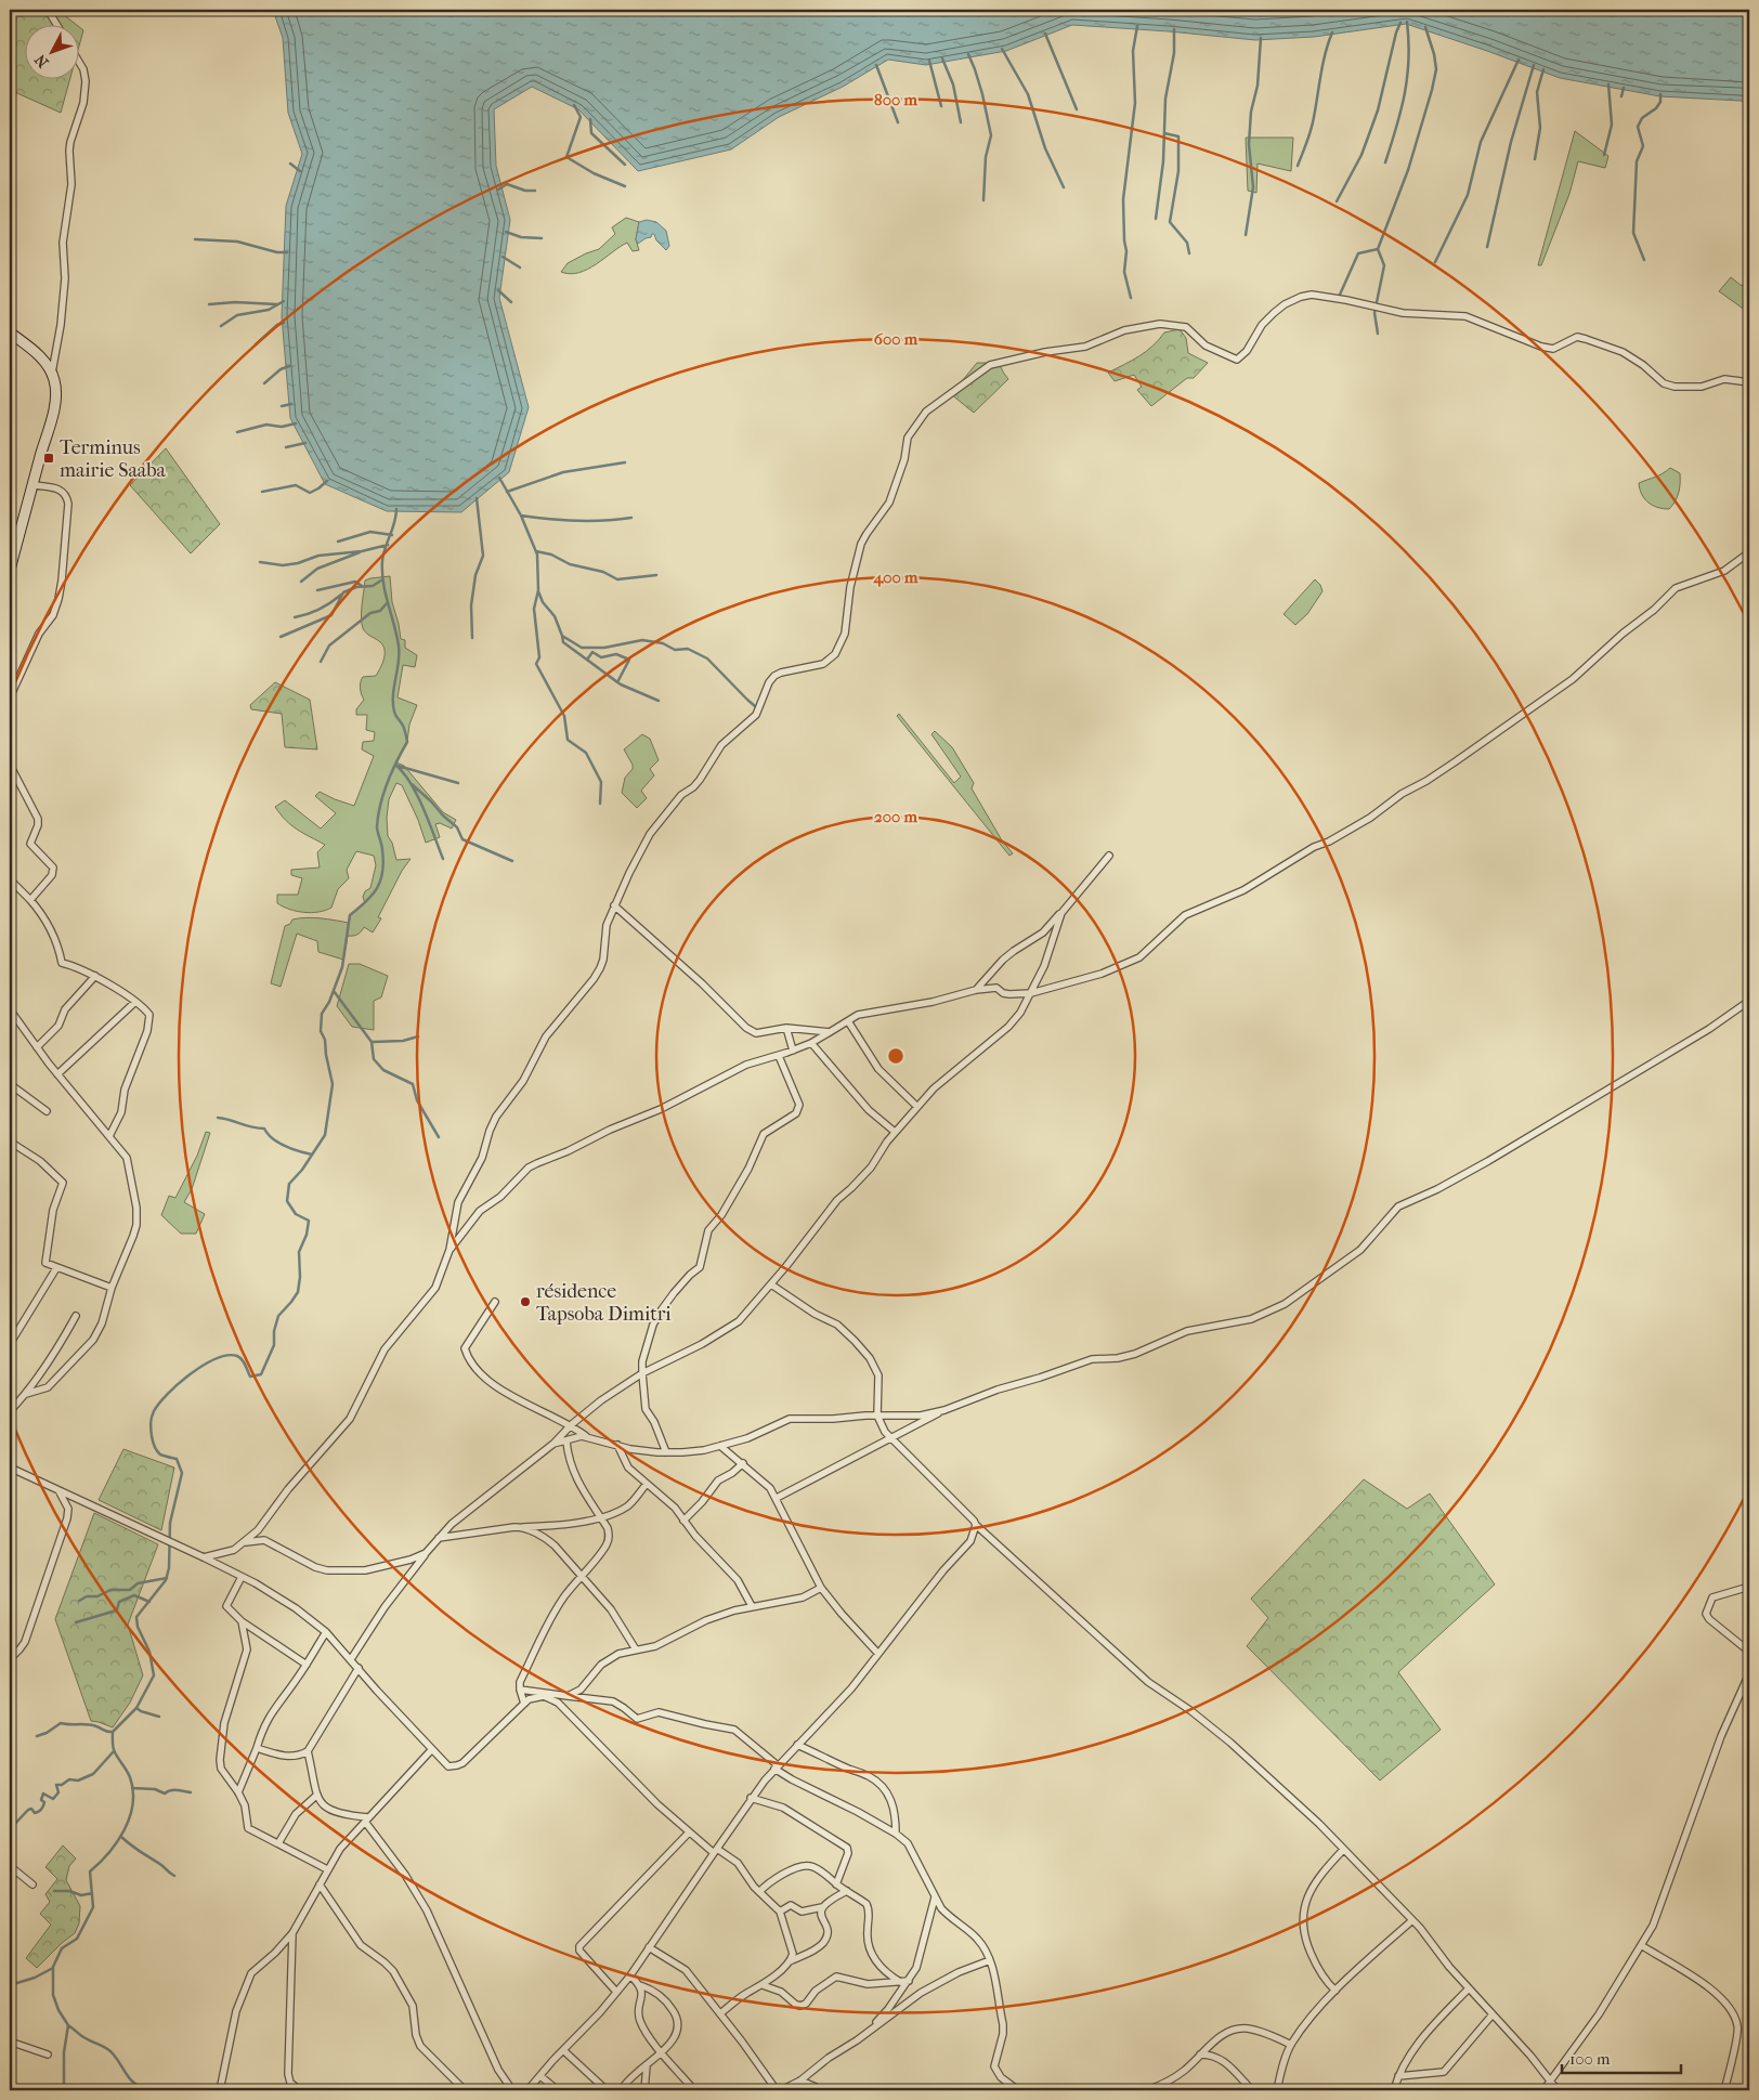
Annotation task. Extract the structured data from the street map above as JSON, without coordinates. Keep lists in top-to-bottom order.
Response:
{
  "places": {
    "transit": ["Terminus mairie Saaba"],
    "other": ["résidence Tapsoba Dimitri"]
  },
  "scale_bar": "100 m",
  "north": "bottom left",
  "rings": [
    "800 m",
    "600 m",
    "400 m",
    "200 m"
  ]
}
